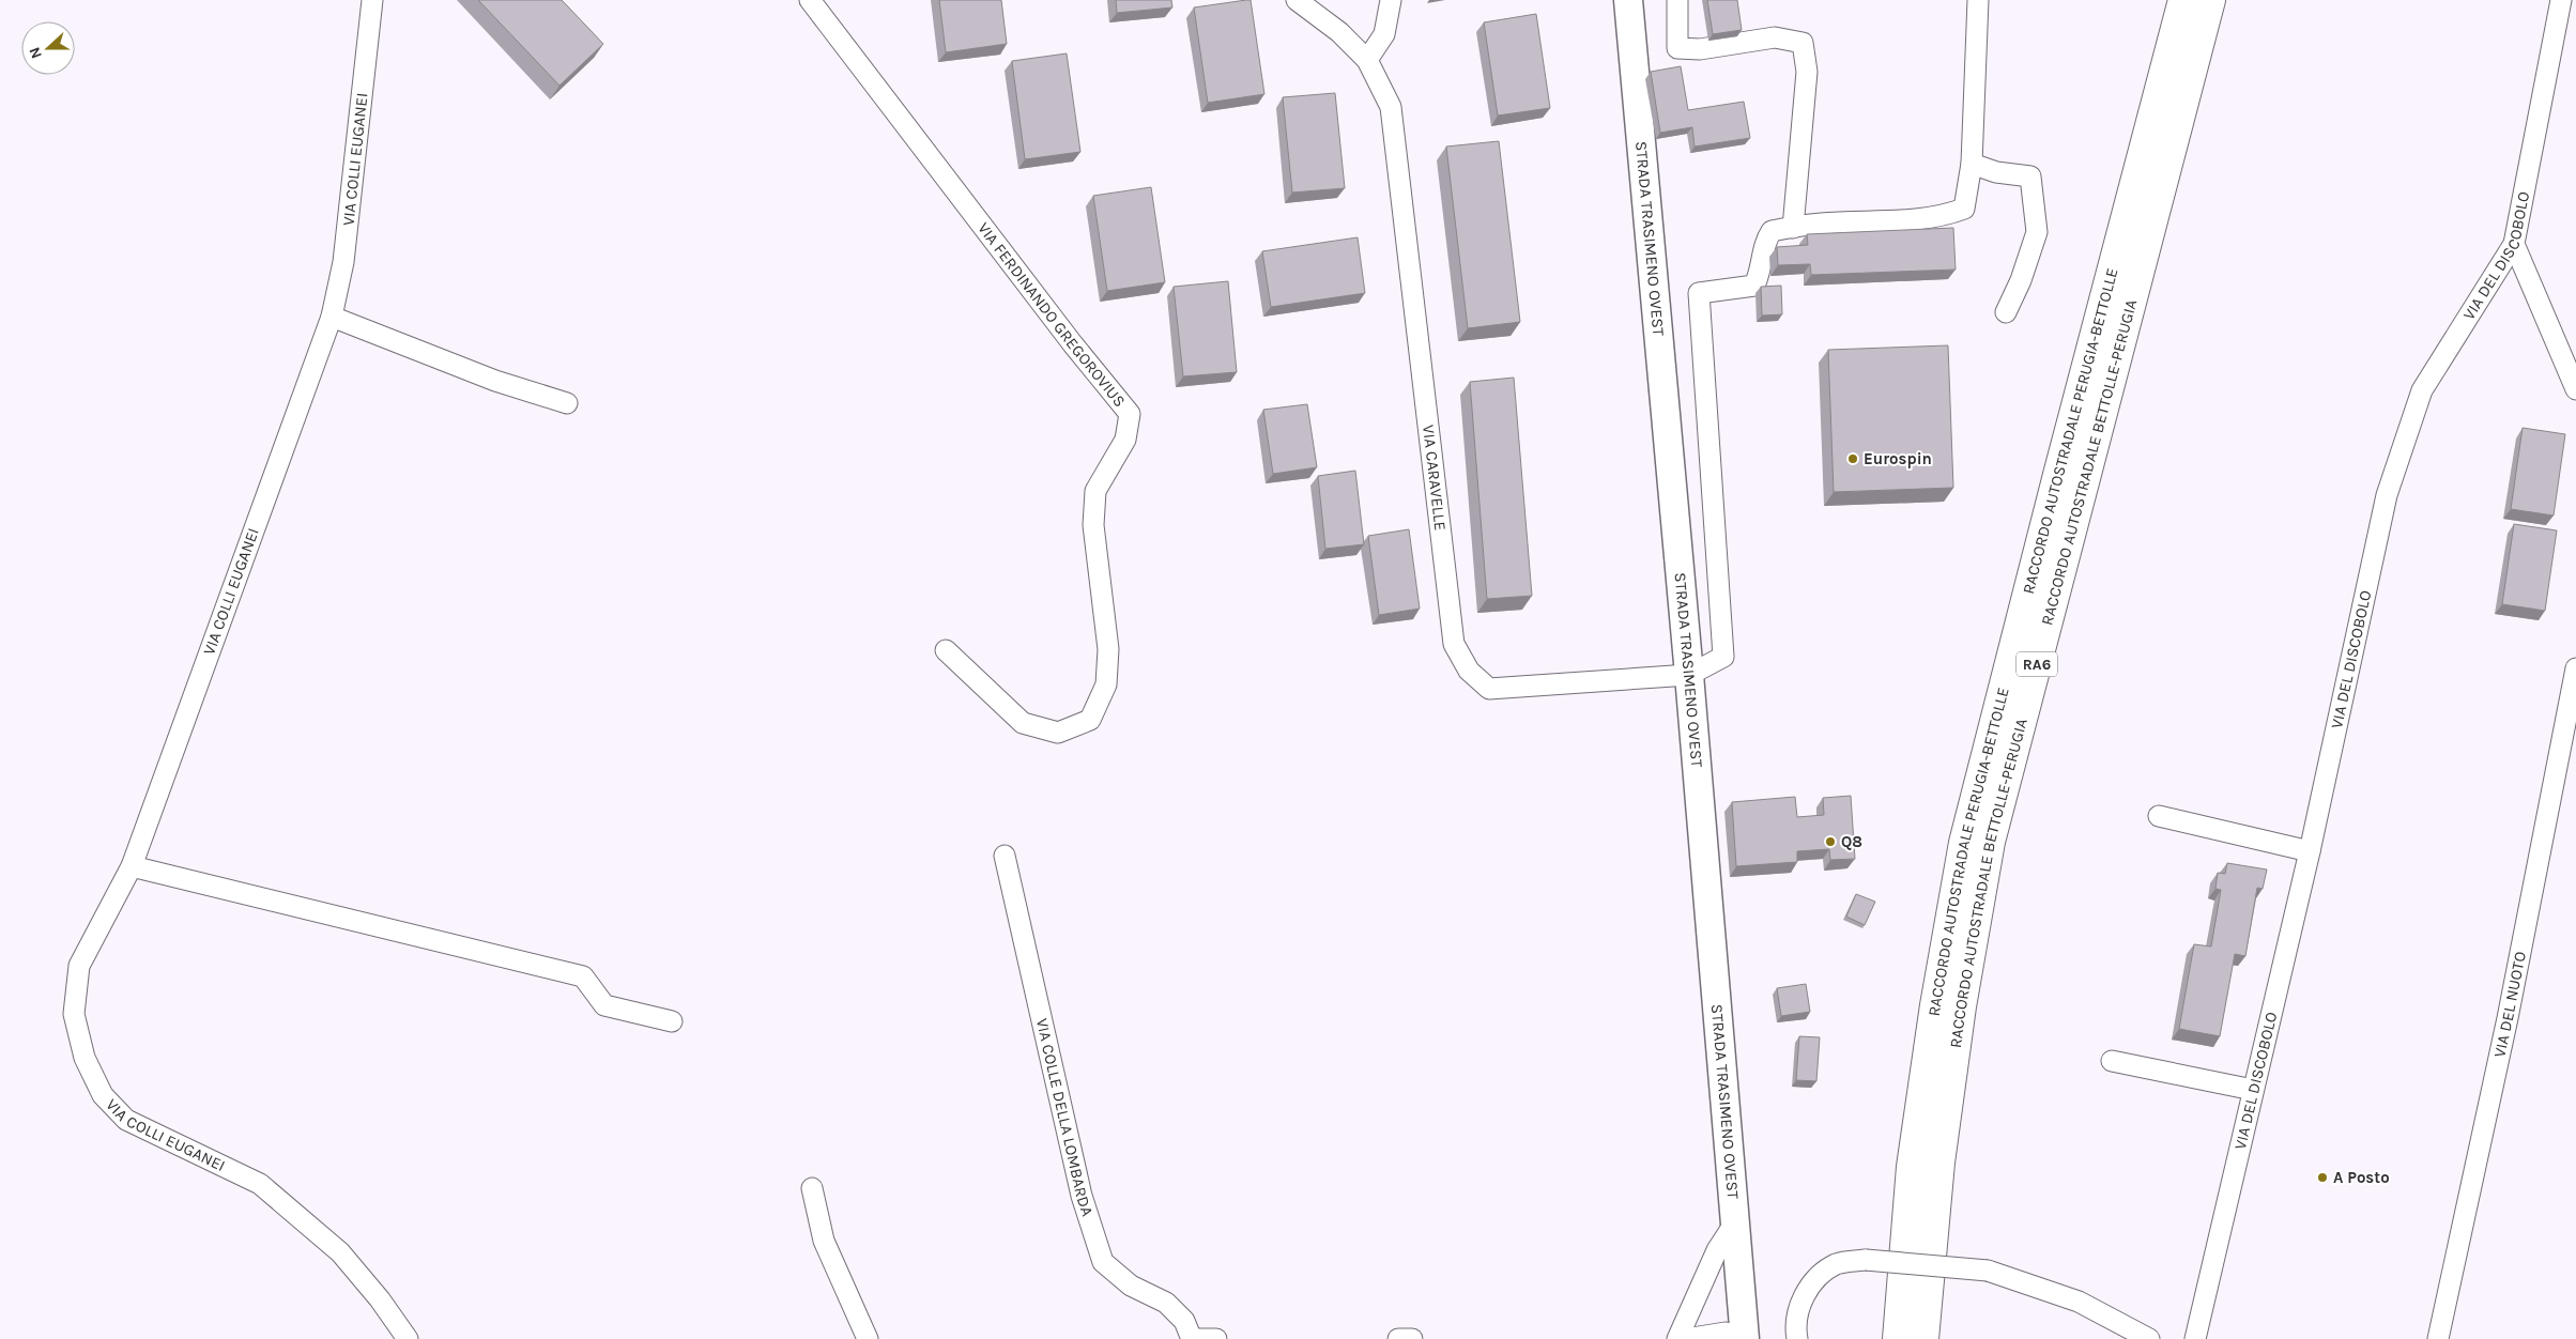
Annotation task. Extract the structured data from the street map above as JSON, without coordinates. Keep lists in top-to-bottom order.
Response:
{
  "streets": {
    "highway": ["RACCORDO AUTOSTRADALE PERUGIA-BETTOLLE", "RACCORDO AUTOSTRADALE BETTOLLE-PERUGIA", "RA6"],
    "main road": ["STRADA TRASIMENO OVEST"],
    "street": [
      "VIA COLLI EUGANEI",
      "VIA DEL DISCOBOLO",
      "VIA FERDINANDO GREGOROVIUS",
      "VIA CARAVELLE",
      "VIA DEL NUOTO",
      "VIA COLLE DELLA LOMBARDA"
    ]
  },
  "crossings": [
    ["STRADA TRASIMENO OVEST", "VIA CARAVELLE"]
  ],
  "places": ["Eurospin", "Q8", "A Posto"],
  "north": "left"
}
